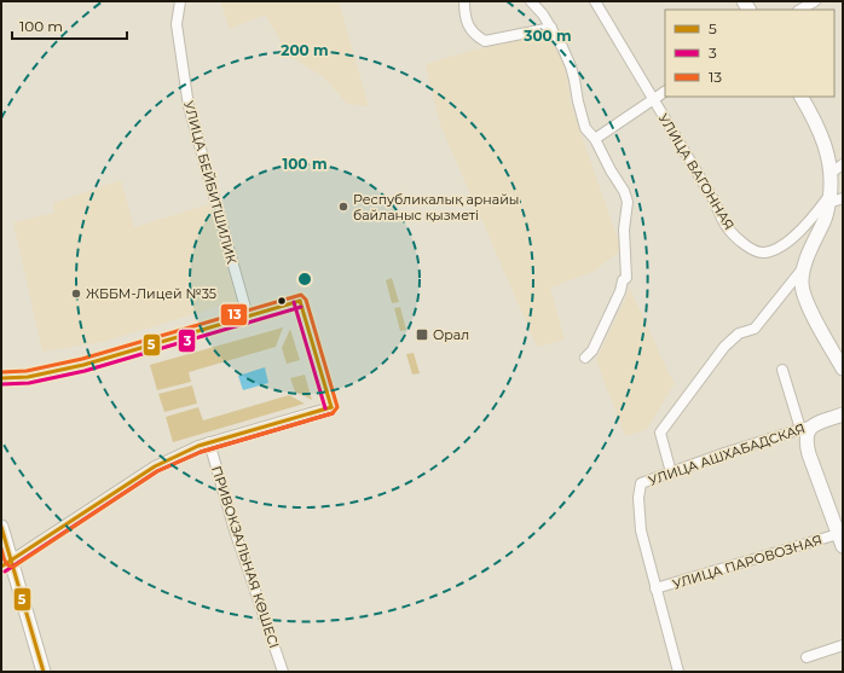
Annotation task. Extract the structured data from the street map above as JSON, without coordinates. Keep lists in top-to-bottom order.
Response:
{
  "streets": {
    "street": [
      "УЛИЦА ВАГОННАЯ",
      "УЛИЦА БЕЙБИТШИЛИК",
      "УЛИЦА АШХАБАДСКАЯ",
      "ПРИВОКЗАЛЬНАЯ КӨШЕСІ",
      "УЛИЦА ПАРОВОЗНАЯ"
    ]
  },
  "crossings": [
    ["УЛИЦА АШХАБАДСКАЯ", "УЛИЦА ПАРОВОЗНАЯ"]
  ],
  "places": {
    "other": ["Республикалық арнайы байланыс қызметі", "ЖББМ-Лицей №35"],
    "transit": ["Орал"]
  },
  "lines": ["transit line 13", "transit line 5", "transit line 3"],
  "legend": ["5", "3", "13"],
  "scale_bar": "100 m",
  "rings": ["300 m", "200 m", "100 m"]
}
